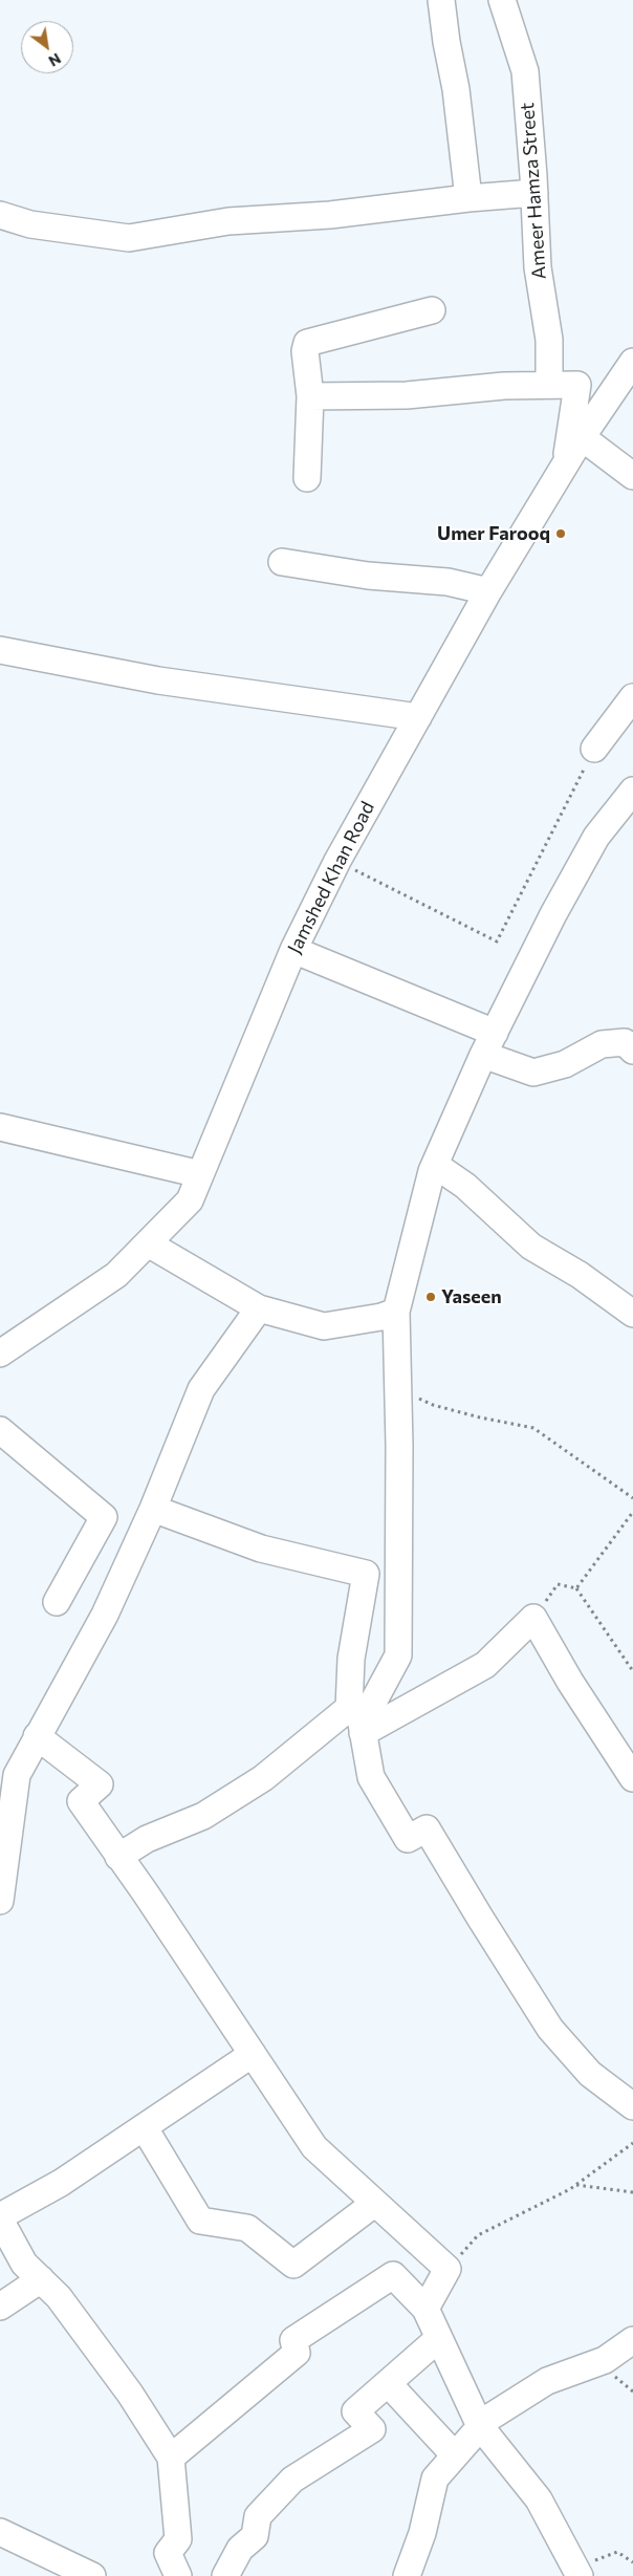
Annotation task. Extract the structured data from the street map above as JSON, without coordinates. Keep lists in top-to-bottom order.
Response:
{
  "streets": {
    "street": ["Ameer Hamza Street", "Jamshed Khan Road"]
  },
  "places": ["Umer Farooq", "Yaseen"],
  "north": "bottom right"
}
